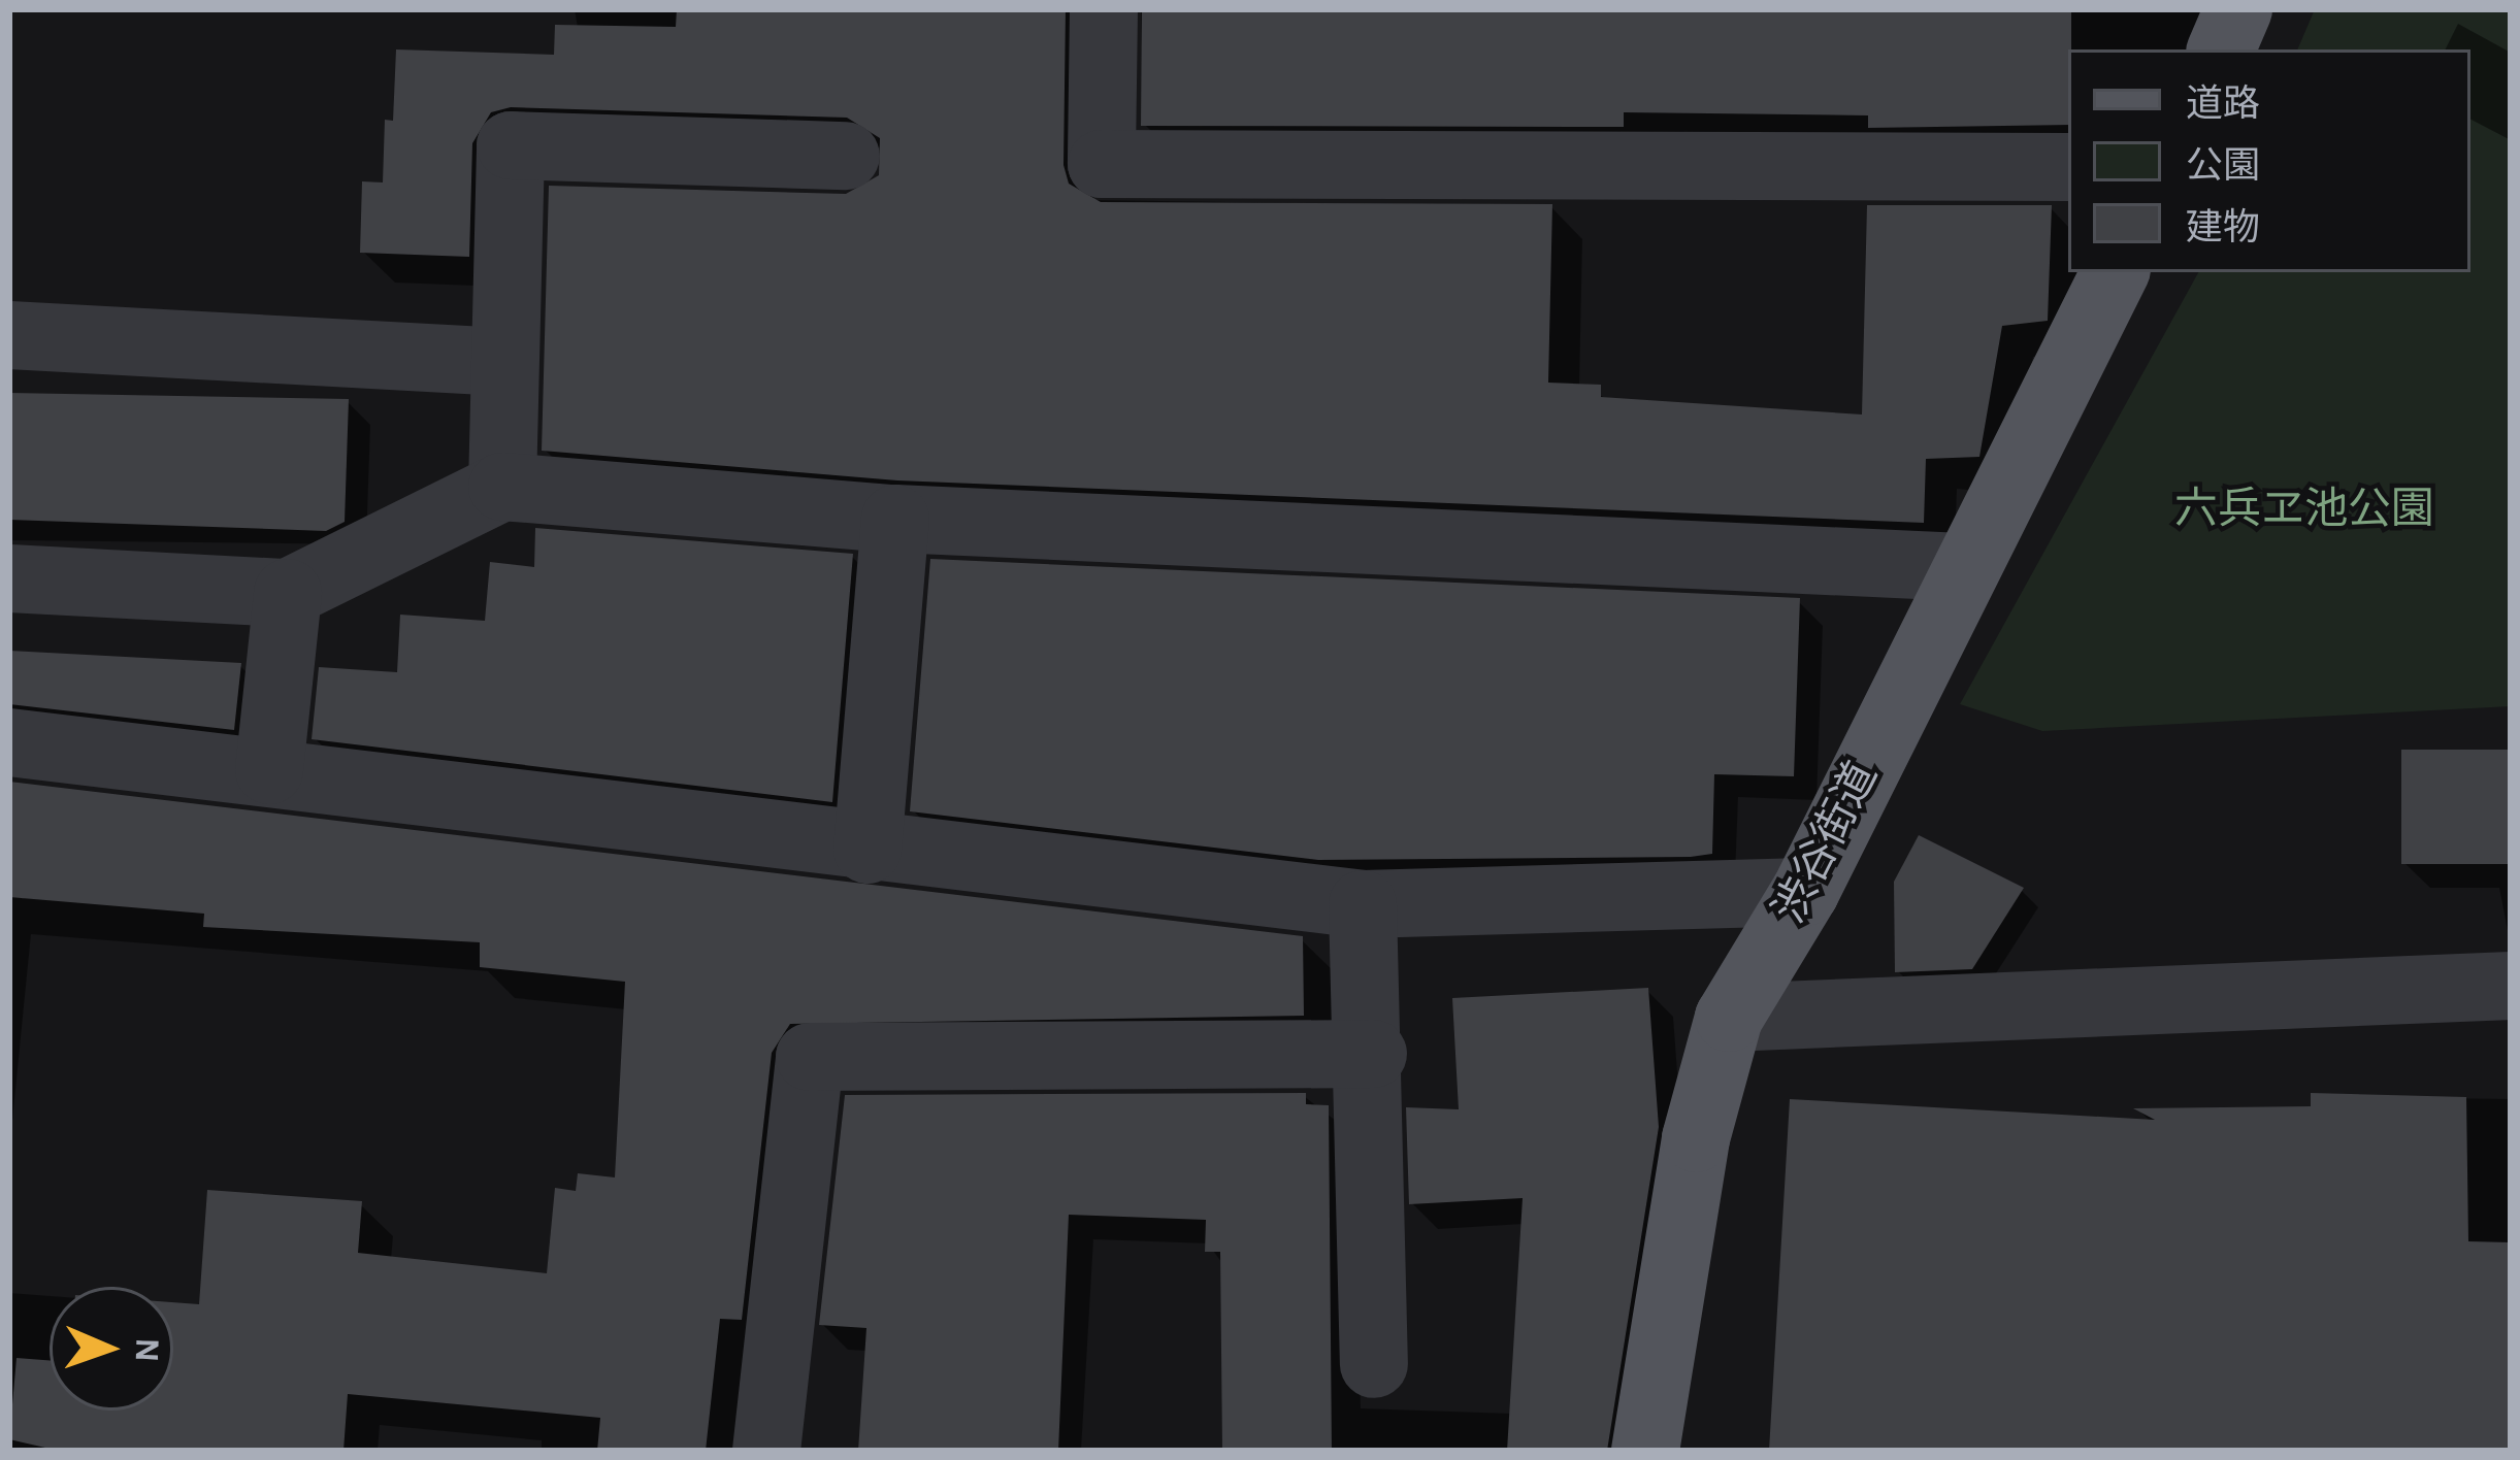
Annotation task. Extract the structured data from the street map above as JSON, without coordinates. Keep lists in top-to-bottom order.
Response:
{
  "streets": {
    "main road": ["渋谷街道"]
  },
  "parks": ["六兵ヱ池公園"],
  "legend": ["道路", "公園", "建物"],
  "north": "right"
}
